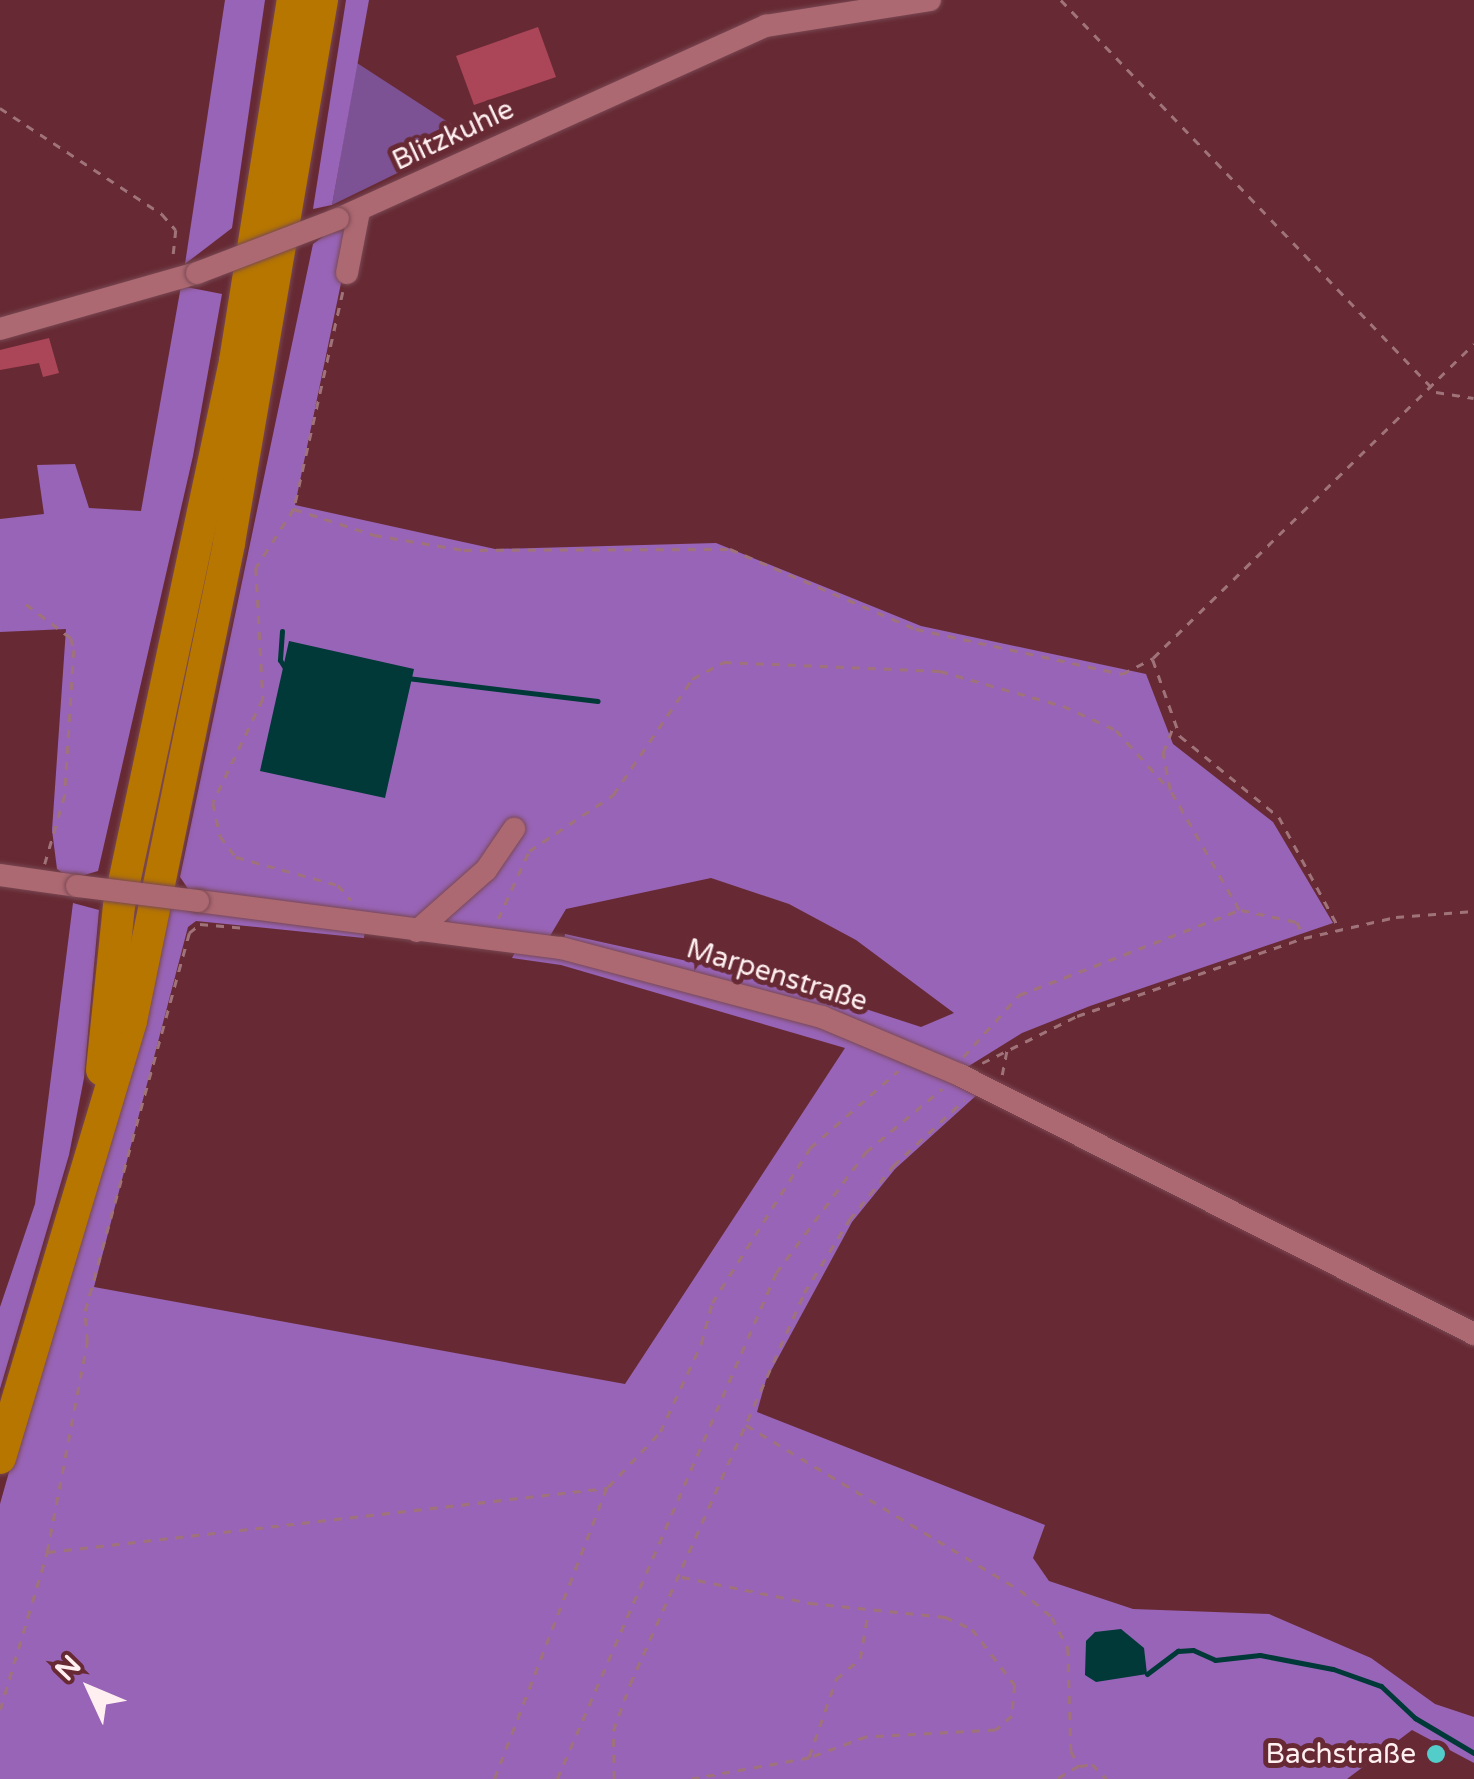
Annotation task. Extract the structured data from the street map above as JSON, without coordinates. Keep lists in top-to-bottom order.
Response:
{
  "streets": {
    "street": ["Blitzkuhle", "Marpenstraße"]
  },
  "places": ["Bachstraße"],
  "north": "top left"
}
